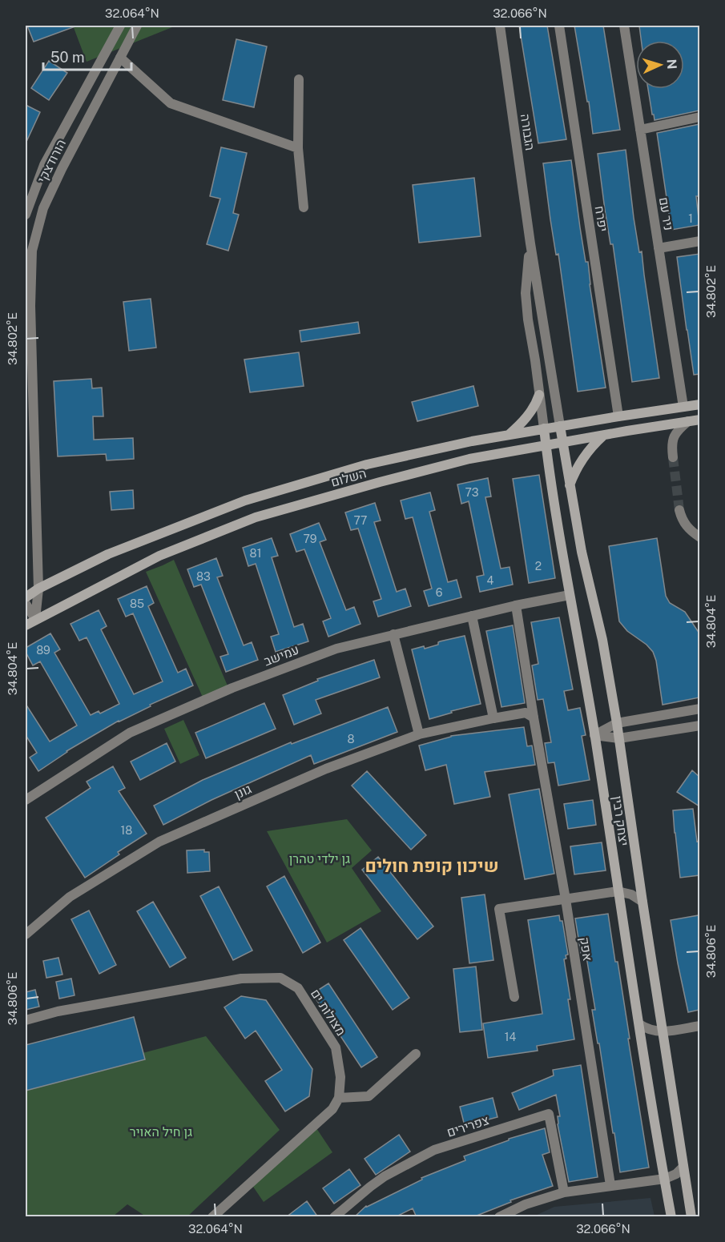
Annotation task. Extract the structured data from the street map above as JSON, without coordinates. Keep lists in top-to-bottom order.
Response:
{
  "streets": {
    "main road": ["הגבורה", "השלום", "יצחק רבין"],
    "street": [
      "הורודצקי",
      "ניר עם",
      "יפרח",
      "עמישב",
      "גונן",
      "אפק",
      "מצולות ים",
      "צפרירים"
    ]
  },
  "crossings": [
    ["הגבורה", "השלום"],
    ["הגבורה", "יצחק רבין"],
    ["הורודצקי", "השלום"],
    ["ניר עם", "השלום"],
    ["יפרח", "השלום"],
    ["השלום", "יצחק רבין"],
    ["עמישב", "יצחק רבין"],
    ["עמישב", "אפק"]
  ],
  "districts": ["שיכון קופת חולים"],
  "parks": ["גן ילדי טהרן", "גן חיל האויר"],
  "house_numbers": [
    "1",
    "73",
    "77",
    "79",
    "81",
    "2",
    "83",
    "4",
    "6",
    "85",
    "89",
    "8",
    "18",
    "14"
  ],
  "scale_bar": "50 m",
  "north": "right",
  "coordinates": [
    "32.064°N",
    "32.066°N",
    "34.802°E",
    "34.804°E",
    "34.806°E"
  ]
}
